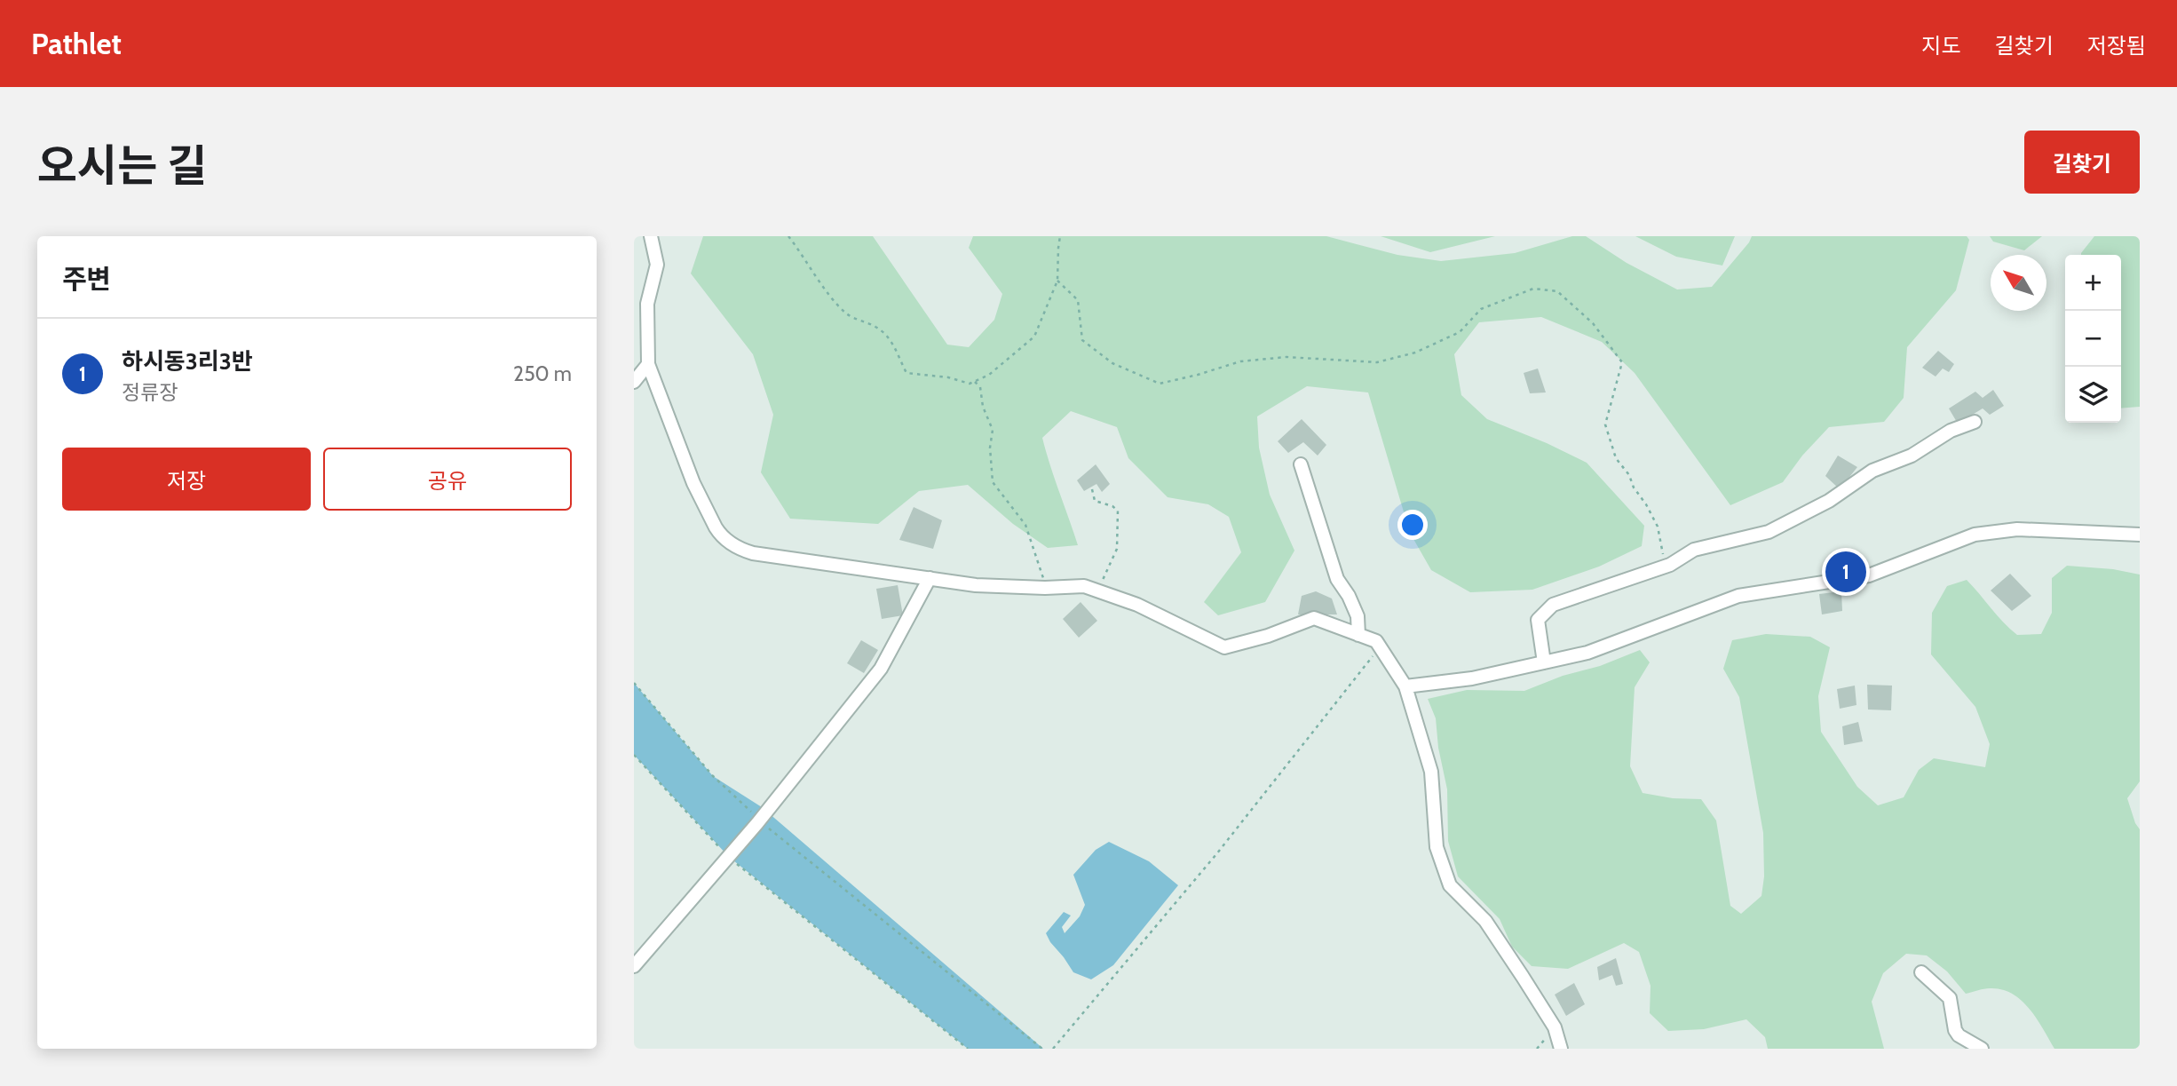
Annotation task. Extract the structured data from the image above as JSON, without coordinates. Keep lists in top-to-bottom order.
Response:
{
  "north": "top left",
  "page": {
    "header": "Pathlet",
    "nav": ["지도", "길찾기", "저장됨"],
    "title": "오시는 길",
    "buttons": [
      "길찾기",
      ["저장", "공유"]
    ],
    "heading": "주변",
    "map_buttons": ["+", "−"],
    "list": [
      {
        "mark": "1",
        "name": "하시동3리3반",
        "note": "정류장",
        "value": "250 m"
      }
    ],
    "pins": "1"
  }
}
